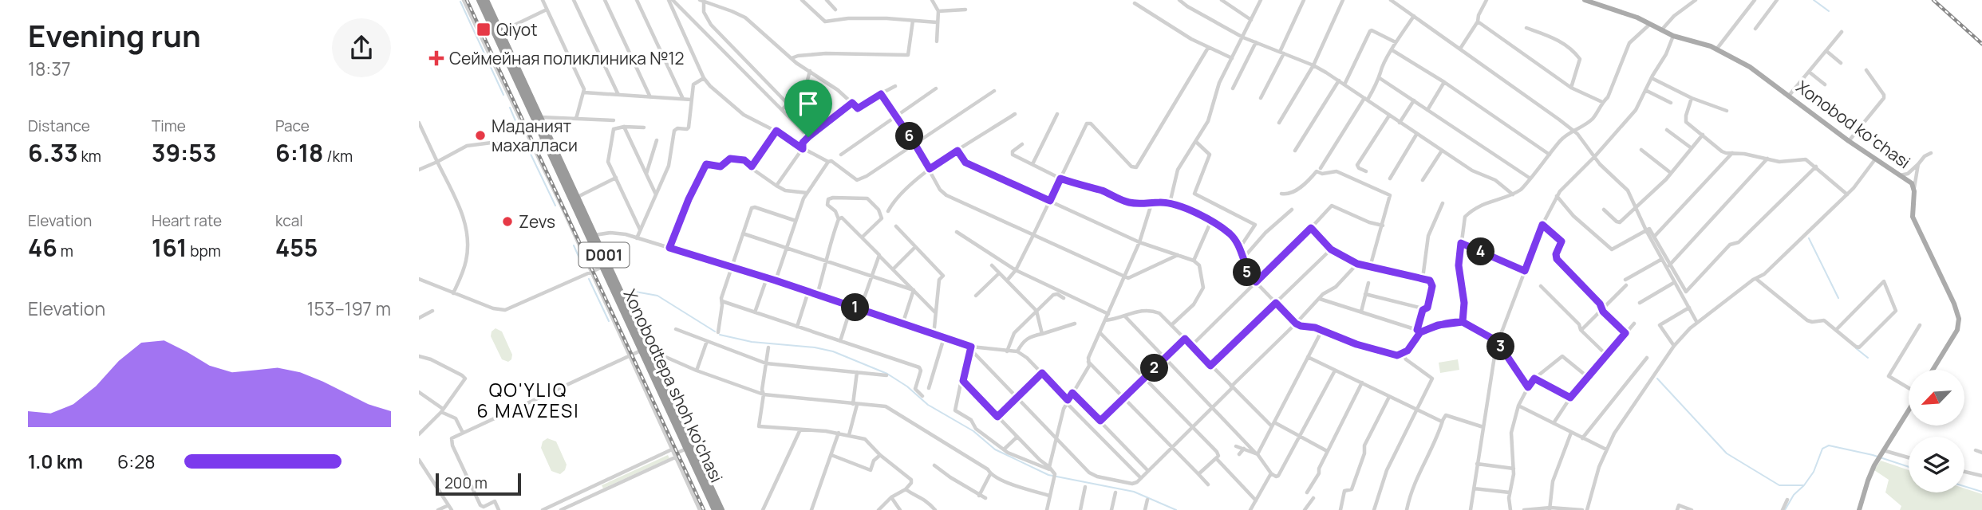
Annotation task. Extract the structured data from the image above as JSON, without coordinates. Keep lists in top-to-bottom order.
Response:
{
  "streets": {
    "highway": ["D001", "Xonobodtepa shoh ko'chasi"],
    "main road": ["Xonobod koʻchasi"]
  },
  "districts": ["QO'YLIQ 6 MAVZESI"],
  "places": {
    "transit": ["Qiyot"],
    "health": ["Сеймейная поликлиника №12"],
    "other": ["Маданият махалласи", "Zevs"]
  },
  "scale_bar": "200 m",
  "north": "bottom left",
  "page": {
    "heading": ["Evening run", "18:37"],
    "stats": [
      ["Distance", "6.33 km"],
      ["Time", "39:53"],
      ["Pace", "6:18 /km"],
      ["Elevation", "46 m"],
      ["Heart rate", "161 bpm"],
      ["kcal", "455"]
    ],
    "pins": [
      "6",
      "4",
      "5",
      "1",
      "3",
      "2"
    ],
    "chart": ["Elevation", "153–197 m"],
    "list": [
      {
        "name": "1.0 km",
        "note": "6:28"
      }
    ],
    "scale": "200 m"
  }
}
